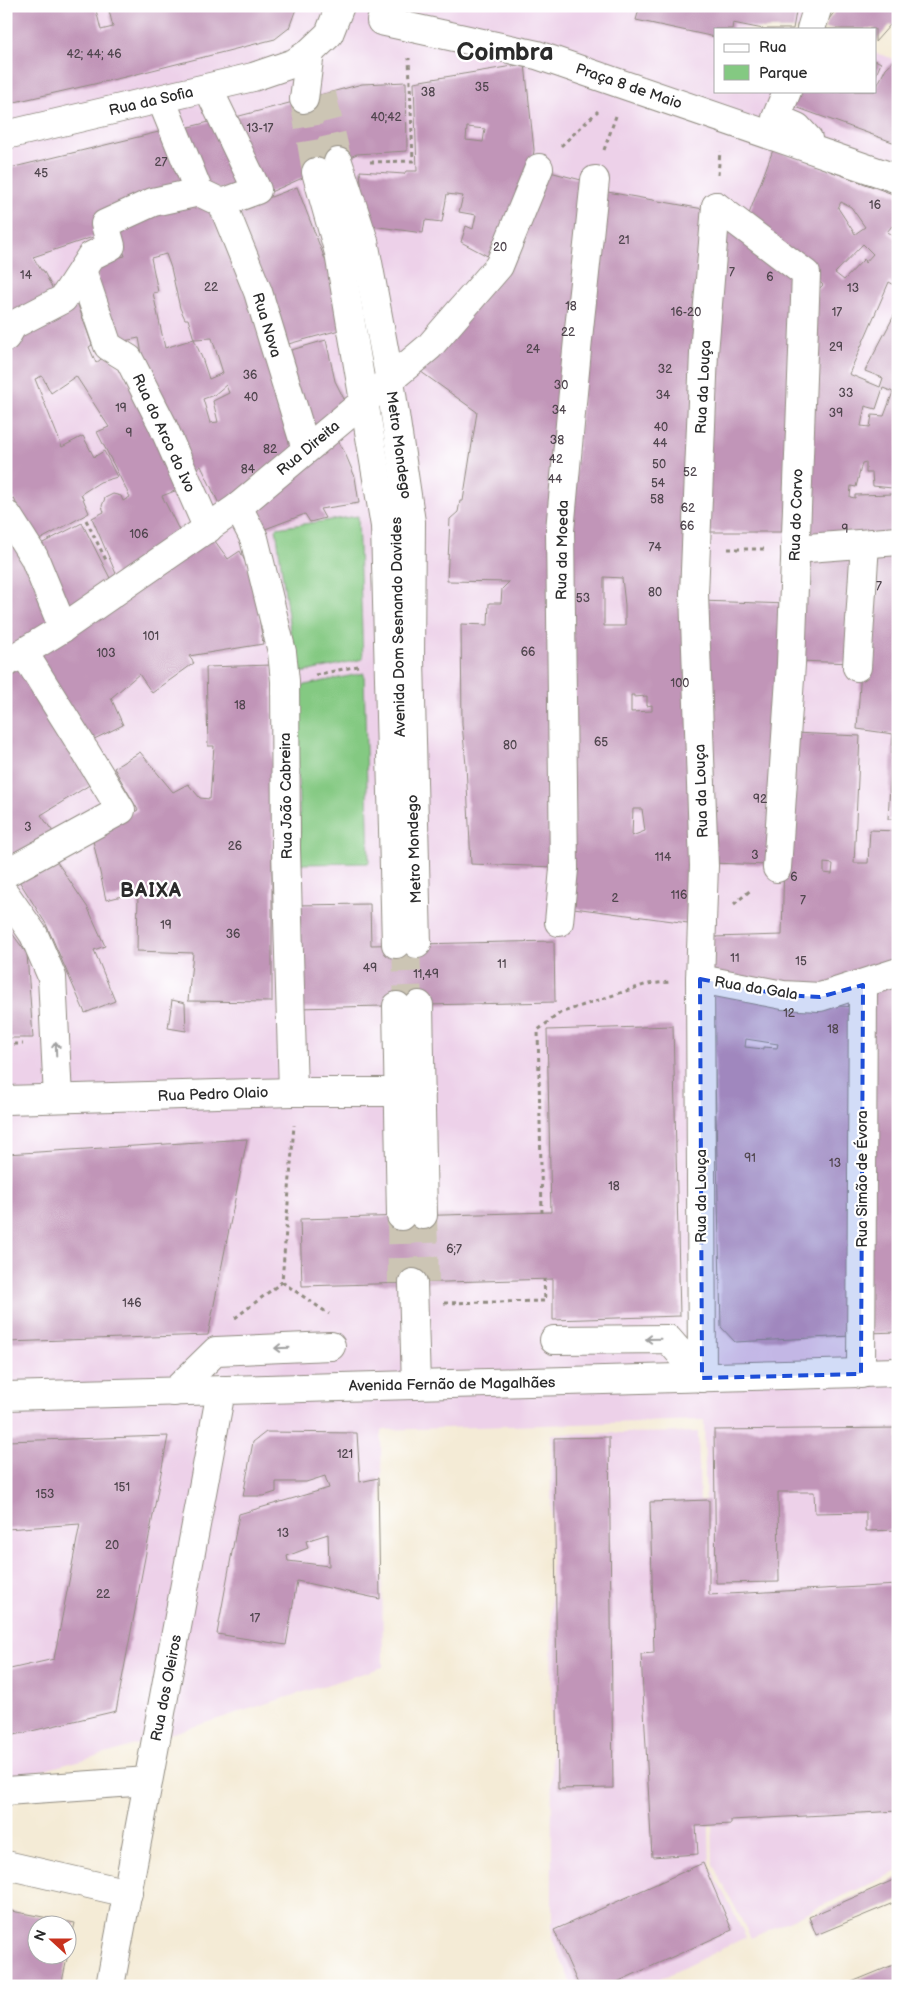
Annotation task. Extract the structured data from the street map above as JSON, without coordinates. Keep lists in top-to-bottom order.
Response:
{
  "streets": {
    "street": [
      "Praça 8 de Maio",
      "Rua da Sofia",
      "Rua Nova",
      "Rua da Louça",
      "Rua do Arco do Ivo",
      "Metro Mondego",
      "Rua Direita",
      "Rua do Corvo",
      "Rua da Moeda",
      "Rua João Cabreira",
      "Rua da Gala",
      "Rua Pedro Olaio",
      "Rua Simão de Évora",
      "Avenida Fernão de Magalhães",
      "Rua dos Oleiros"
    ]
  },
  "crossings": [
    ["Rua da Sofia", "Rua Nova"],
    ["Rua Nova", "Rua Direita"],
    ["Rua da Louça", "Rua do Corvo"],
    ["Rua da Louça", "Rua da Gala"],
    ["Rua da Louça", "Avenida Fernão de Magalhães"],
    ["Rua do Arco do Ivo", "Rua Direita"],
    ["Metro Mondego", "Rua Direita"],
    ["Rua Direita", "Rua João Cabreira"],
    ["Rua João Cabreira", "Rua Pedro Olaio"],
    ["Rua da Gala", "Rua Simão de Évora"],
    ["Rua Simão de Évora", "Avenida Fernão de Magalhães"],
    ["Avenida Fernão de Magalhães", "Rua dos Oleiros"]
  ],
  "districts": ["Coimbra", "BAIXA"],
  "house_numbers": [
    "42; 44; 46",
    "35",
    "38",
    "40;42",
    "13-17",
    "27",
    "45",
    "16",
    "21",
    "20",
    "7",
    "14",
    "6",
    "22",
    "13",
    "18",
    "16-20",
    "17",
    "22",
    "29",
    "24",
    "32",
    "36",
    "30",
    "33",
    "34",
    "40",
    "19",
    "34",
    "39",
    "40",
    "9",
    "38",
    "44",
    "82",
    "42",
    "50",
    "84",
    "52",
    "44",
    "54",
    "58",
    "62",
    "66",
    "9",
    "106",
    "74",
    "7",
    "80",
    "53",
    "101",
    "66",
    "103",
    "100",
    "18",
    "65",
    "80",
    "92",
    "3",
    "26",
    "3",
    "114",
    "6",
    "116",
    "2",
    "7",
    "19",
    "36",
    "11",
    "15",
    "11",
    "49",
    "11,49",
    "12",
    "18",
    "91",
    "13",
    "18",
    "6;7",
    "146",
    "121",
    "151",
    "153",
    "13",
    "20",
    "22",
    "17"
  ],
  "legend": ["Rua", "Parque"],
  "north": "left"
}
